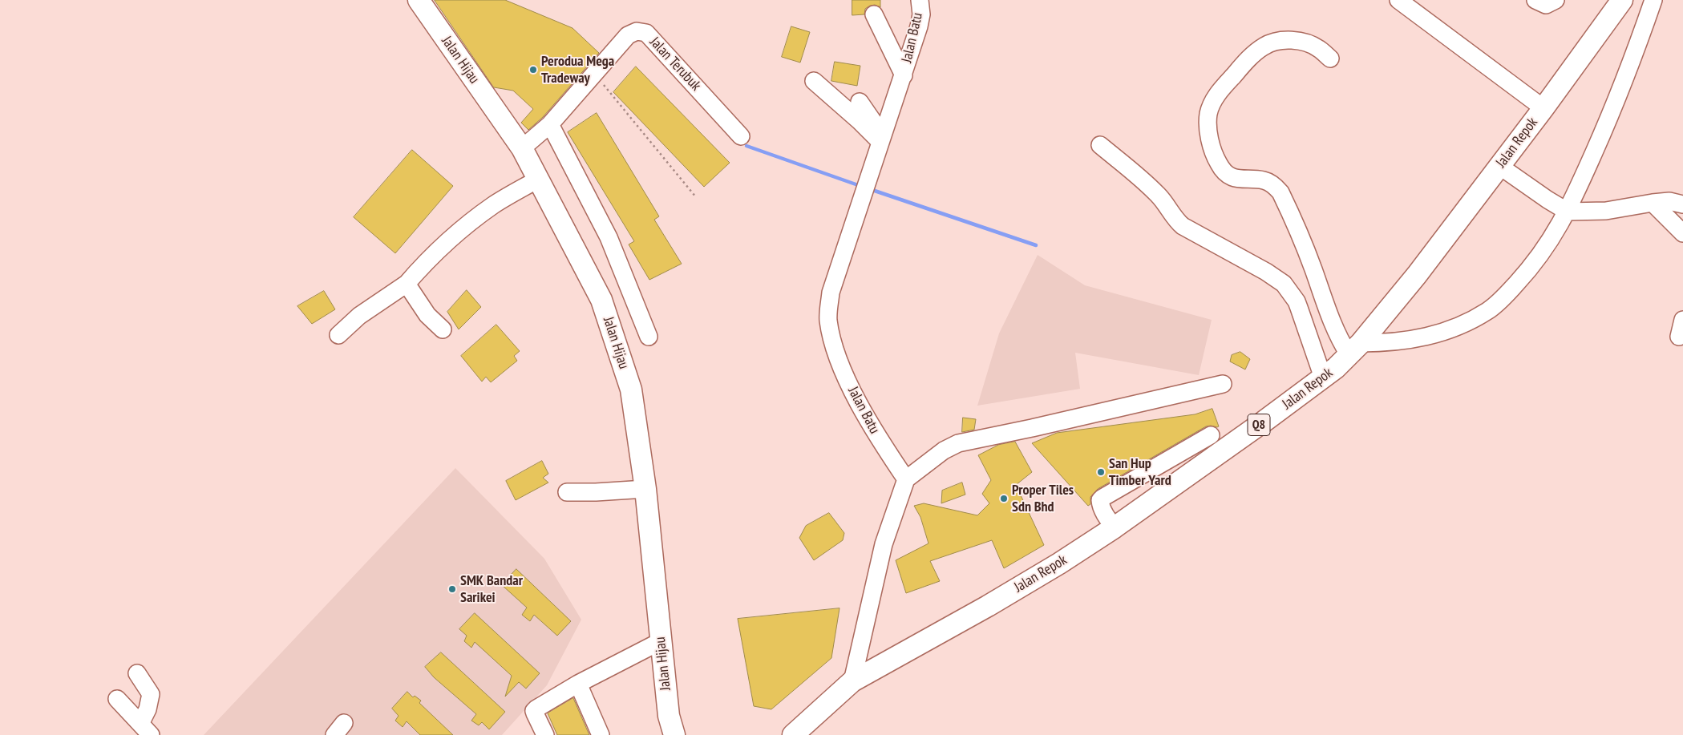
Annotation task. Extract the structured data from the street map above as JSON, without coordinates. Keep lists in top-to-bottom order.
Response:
{
  "streets": {
    "main road": ["Jalan Hijau", "Jalan Repok", "Q8"],
    "street": ["Jalan Batu", "Jalan Terubuk"]
  },
  "crossings": [
    ["Jalan Hijau", "Jalan Terubuk"]
  ],
  "places": [
    "Perodua Mega Tradeway",
    "San Hup Timber Yard",
    "Proper Tiles Sdn Bhd",
    "SMK Bandar Sarikei"
  ]
}
